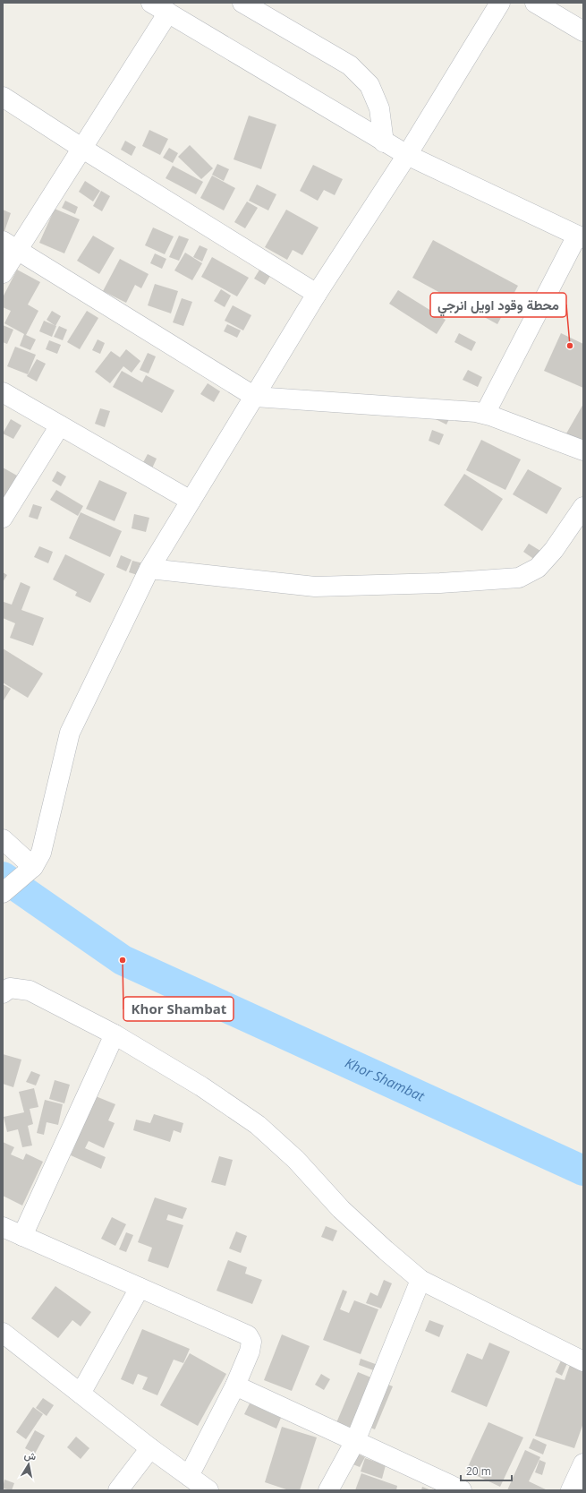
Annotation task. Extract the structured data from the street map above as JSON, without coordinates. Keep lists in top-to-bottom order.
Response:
{
  "water": ["Khor Shambat"],
  "places": ["محطة وقود اويل انرجي", "Khor Shambat"],
  "scale_bar": "20 m",
  "north": "top"
}
